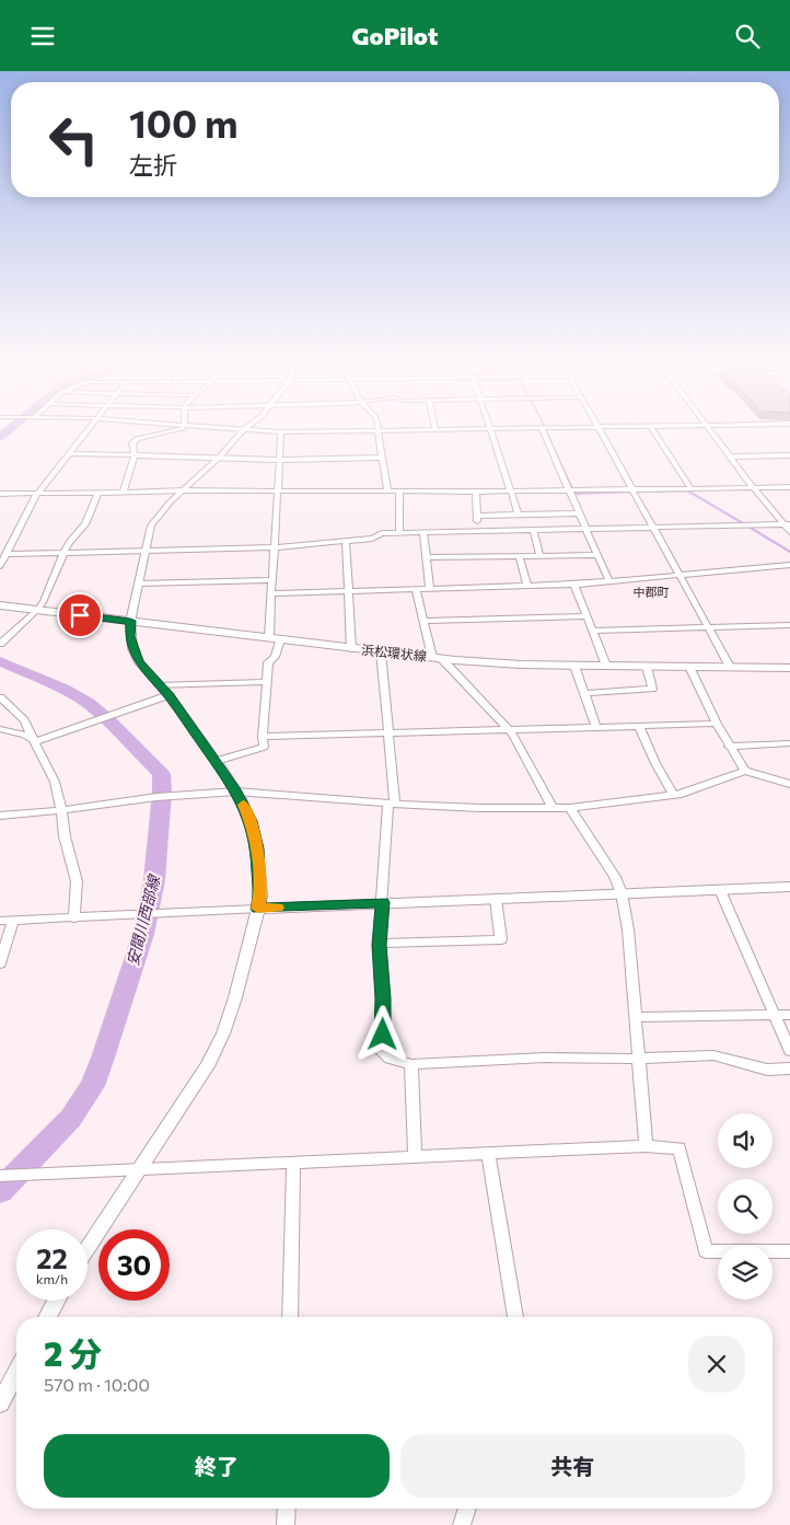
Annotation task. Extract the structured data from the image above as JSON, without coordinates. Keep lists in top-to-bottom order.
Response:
{
  "streets": {
    "main road": ["浜松環状線"]
  },
  "districts": ["中郡町"],
  "water": ["安間川西部線"],
  "page": {
    "header": "GoPilot",
    "turn": ["100 m", "左折"],
    "speed": "22 km/h",
    "limit": "30",
    "heading": ["2 分", "570 m · 10:00"],
    "buttons": ["終了", "共有"]
  }
}
